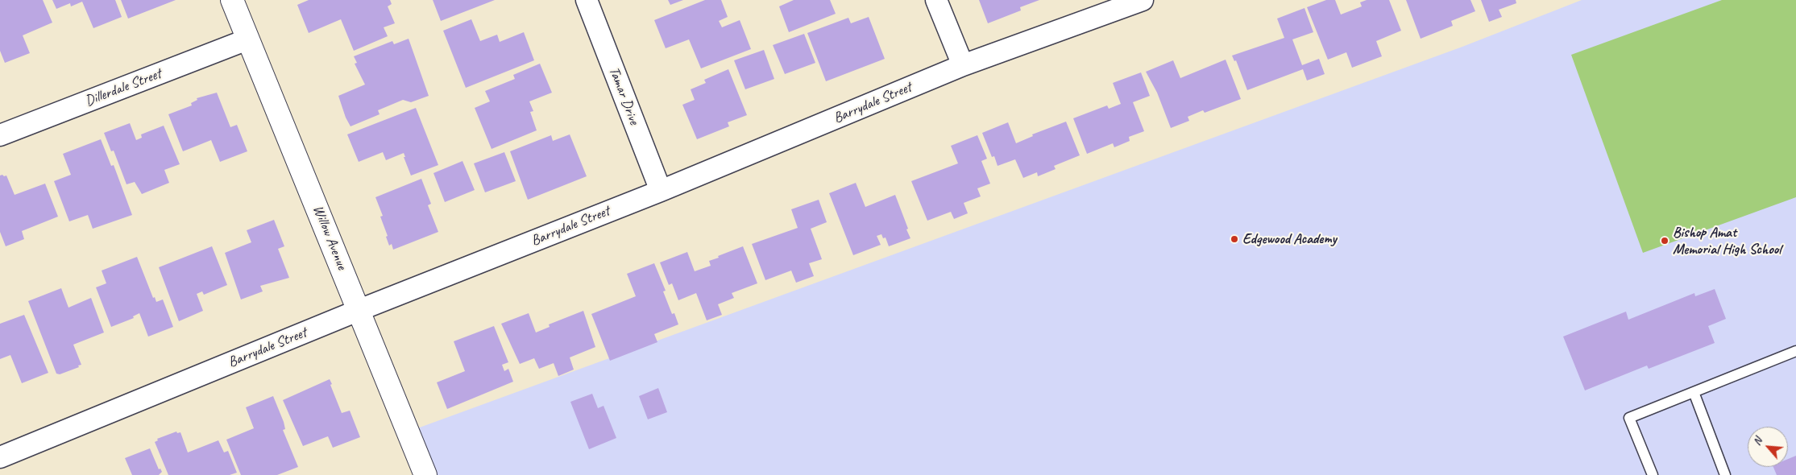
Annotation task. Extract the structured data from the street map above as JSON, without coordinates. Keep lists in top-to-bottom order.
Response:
{
  "streets": {
    "street": [
      "Dillerdale Street",
      "Tamar Drive",
      "Barrydale Street",
      "Willow Avenue"
    ]
  },
  "crossings": [
    ["Dillerdale Street", "Willow Avenue"],
    ["Tamar Drive", "Barrydale Street"],
    ["Barrydale Street", "Willow Avenue"]
  ],
  "places": ["Edgewood Academy", "Bishop Amat Memorial High School"],
  "north": "top left"
}
